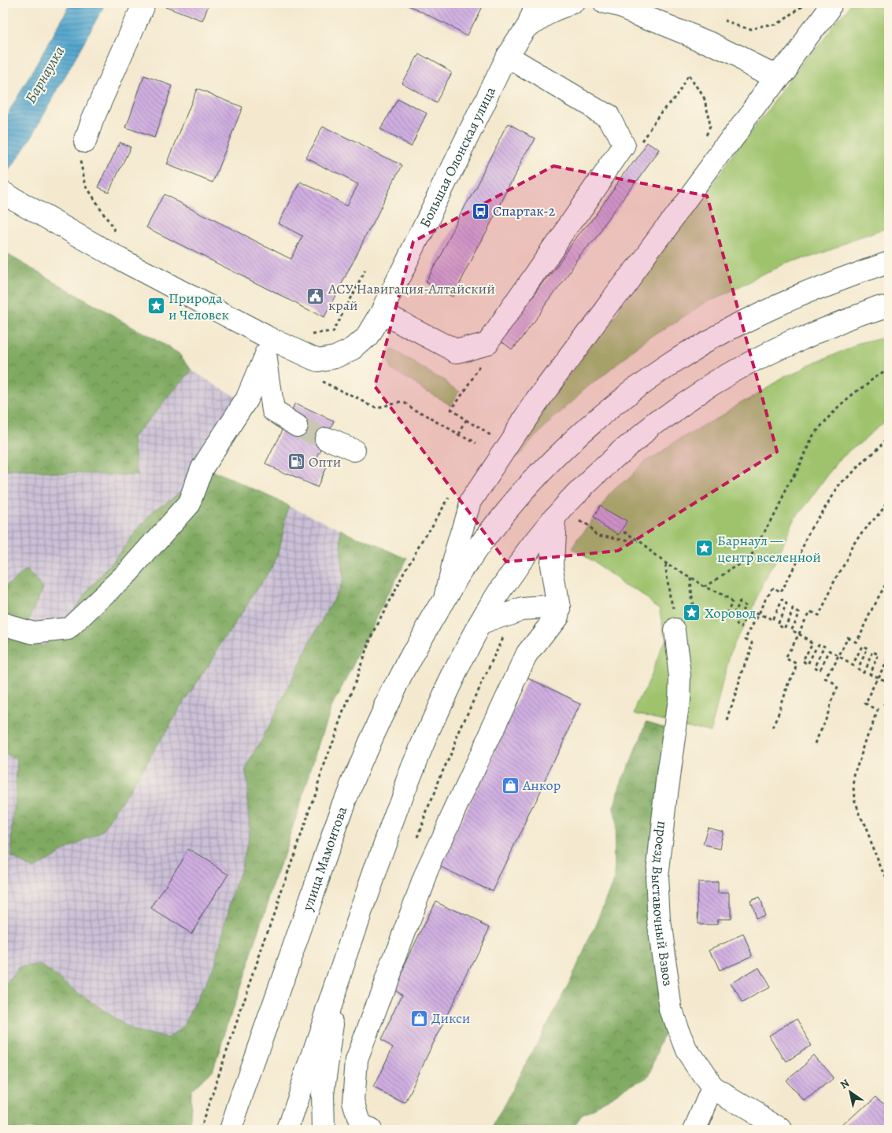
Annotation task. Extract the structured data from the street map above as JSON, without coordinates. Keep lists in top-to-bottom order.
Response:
{
  "streets": {
    "main road": ["Большая Олонская улица", "улица Мамонтова", "проезд Выставочный Взвоз"]
  },
  "water": ["Барнаулка"],
  "places": {
    "bus stop": ["Спартак-2"],
    "public building": ["АСУ Навигация-Алтайский край"],
    "place": ["Природа и Человек", "Барнаул — центр вселенной", "Хоровод"],
    "fuel station": ["Опти"],
    "shop": ["Анкор", "Дикси"]
  },
  "north": "top left"
}
